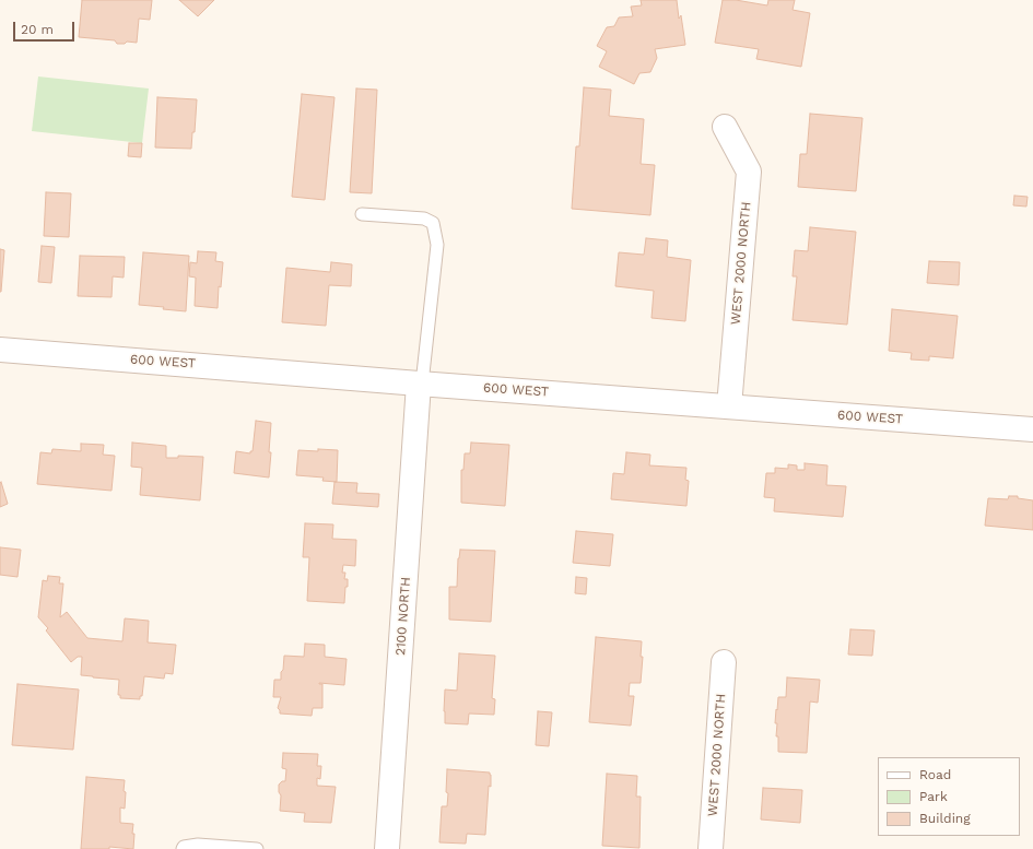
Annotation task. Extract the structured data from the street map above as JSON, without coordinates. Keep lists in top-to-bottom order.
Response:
{
  "streets": {
    "street": ["WEST 2000 NORTH", "600 WEST", "2100 NORTH"]
  },
  "crossings": [
    ["WEST 2000 NORTH", "600 WEST"],
    ["600 WEST", "2100 NORTH"]
  ],
  "legend": ["Road", "Park", "Building"],
  "scale_bar": "20 m"
}
